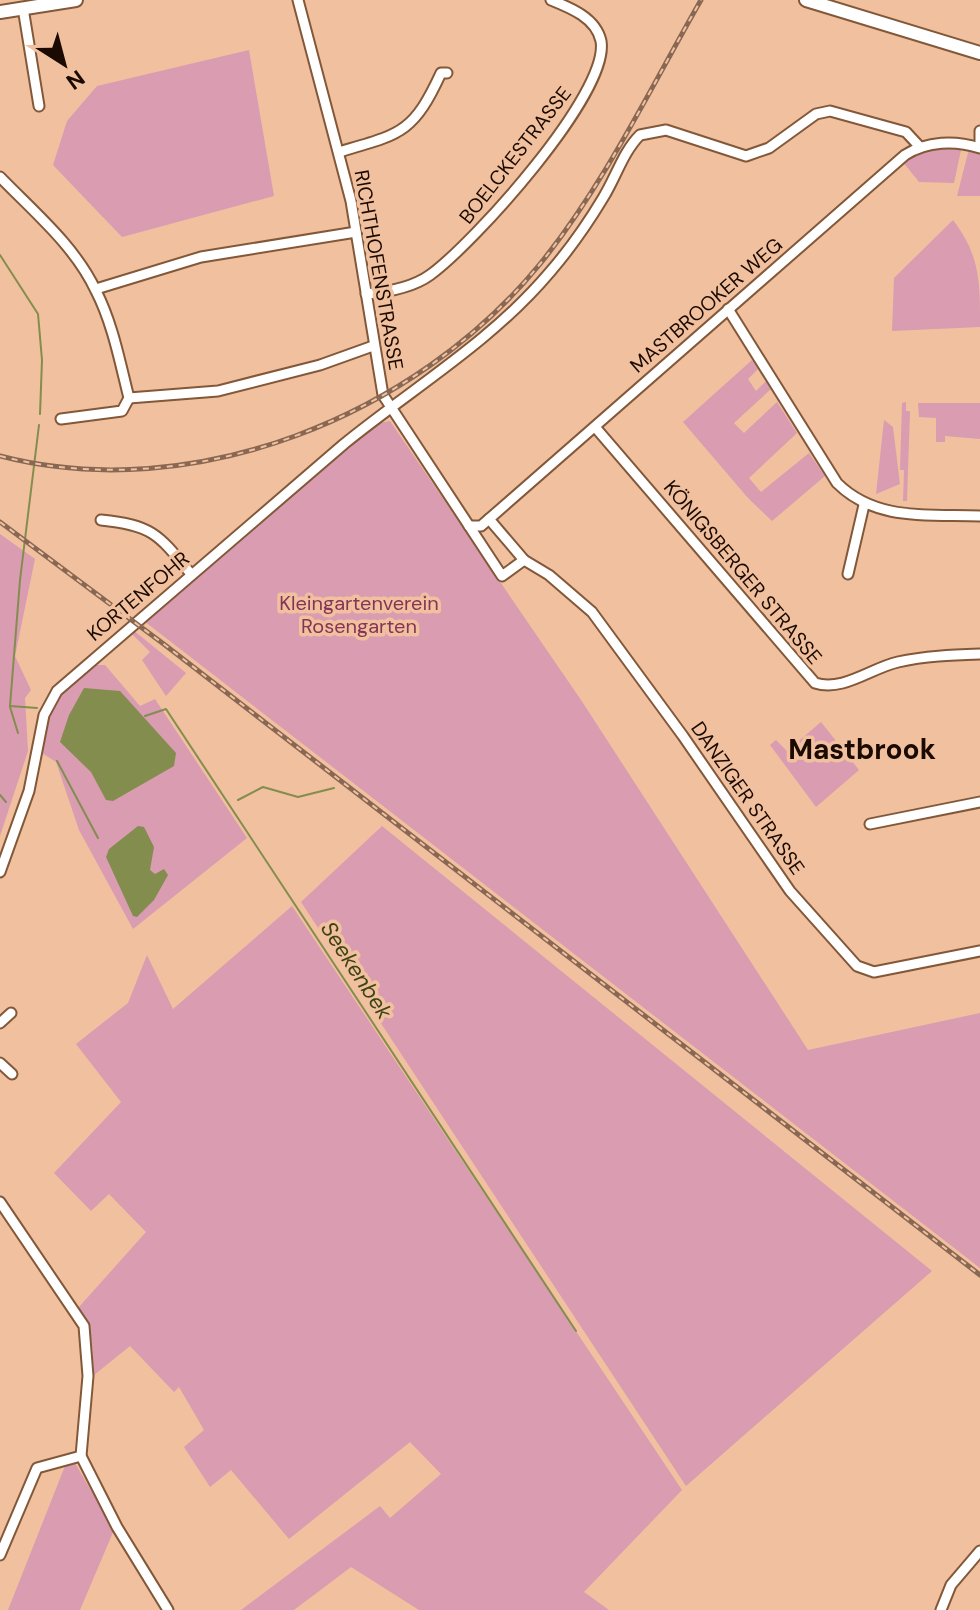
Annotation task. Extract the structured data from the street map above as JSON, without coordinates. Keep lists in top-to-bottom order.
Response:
{
  "streets": {
    "street": [
      "BOELCKESTRASSE",
      "RICHTHOFENSTRASSE",
      "MASTBROOKER WEG",
      "KÖNIGSBERGER STRASSE",
      "KORTENFOHR",
      "DANZIGER STRASSE"
    ]
  },
  "crossings": [
    ["BOELCKESTRASSE", "RICHTHOFENSTRASSE"],
    ["RICHTHOFENSTRASSE", "MASTBROOKER WEG"],
    ["RICHTHOFENSTRASSE", "KORTENFOHR"],
    ["MASTBROOKER WEG", "KÖNIGSBERGER STRASSE"],
    ["MASTBROOKER WEG", "KORTENFOHR"],
    ["MASTBROOKER WEG", "DANZIGER STRASSE"]
  ],
  "districts": ["Mastbrook"],
  "water": ["Seekenbek"],
  "parks": ["Kleingartenverein Rosengarten"],
  "north": "bottom right"
}
